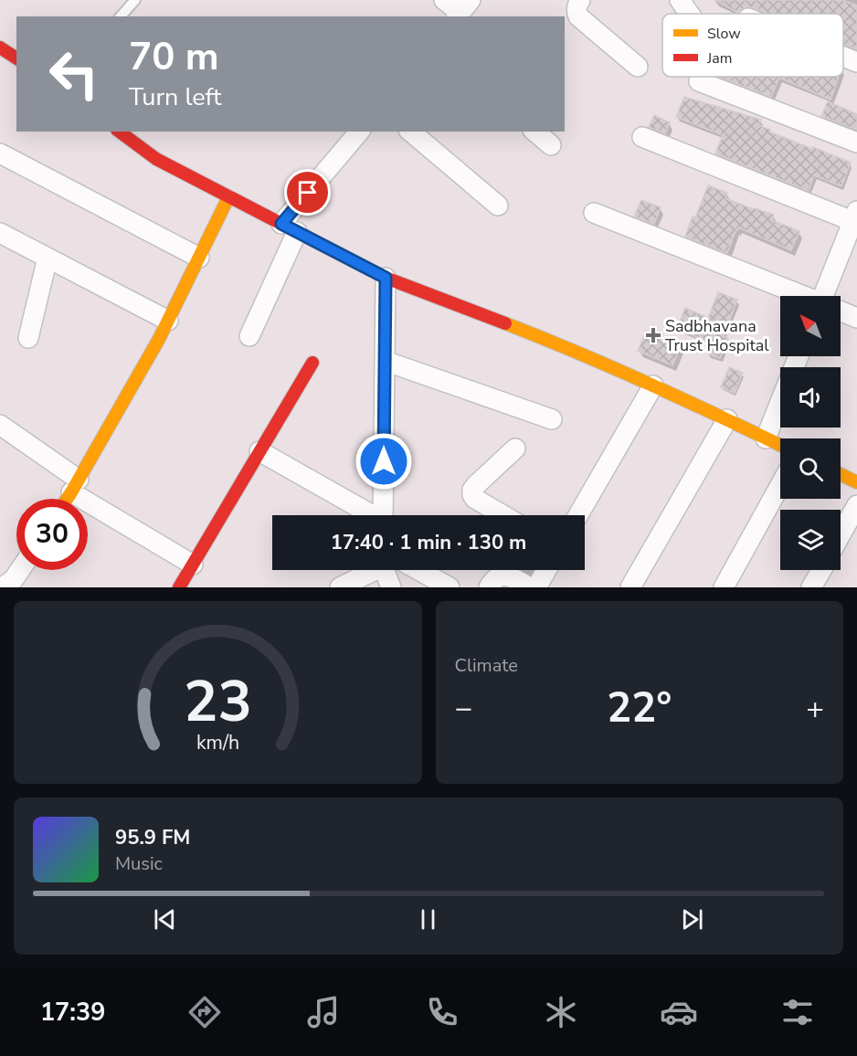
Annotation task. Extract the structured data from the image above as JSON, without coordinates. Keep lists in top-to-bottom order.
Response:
{
  "places": {
    "health": ["Sadbhavana Trust Hospital"]
  },
  "legend": ["Slow", "Jam"],
  "north": "top left",
  "page": {
    "turn": ["70 m", "Turn left"],
    "limit": "30",
    "trip": "17:40 · 1 min · 130 m",
    "tile": "Climate",
    "heat": ["−", "22°", "+"],
    "song": ["95.9 FM", "Music"],
    "tabs": "17:39",
    "gauge": ["23", "km/h"]
  }
}
